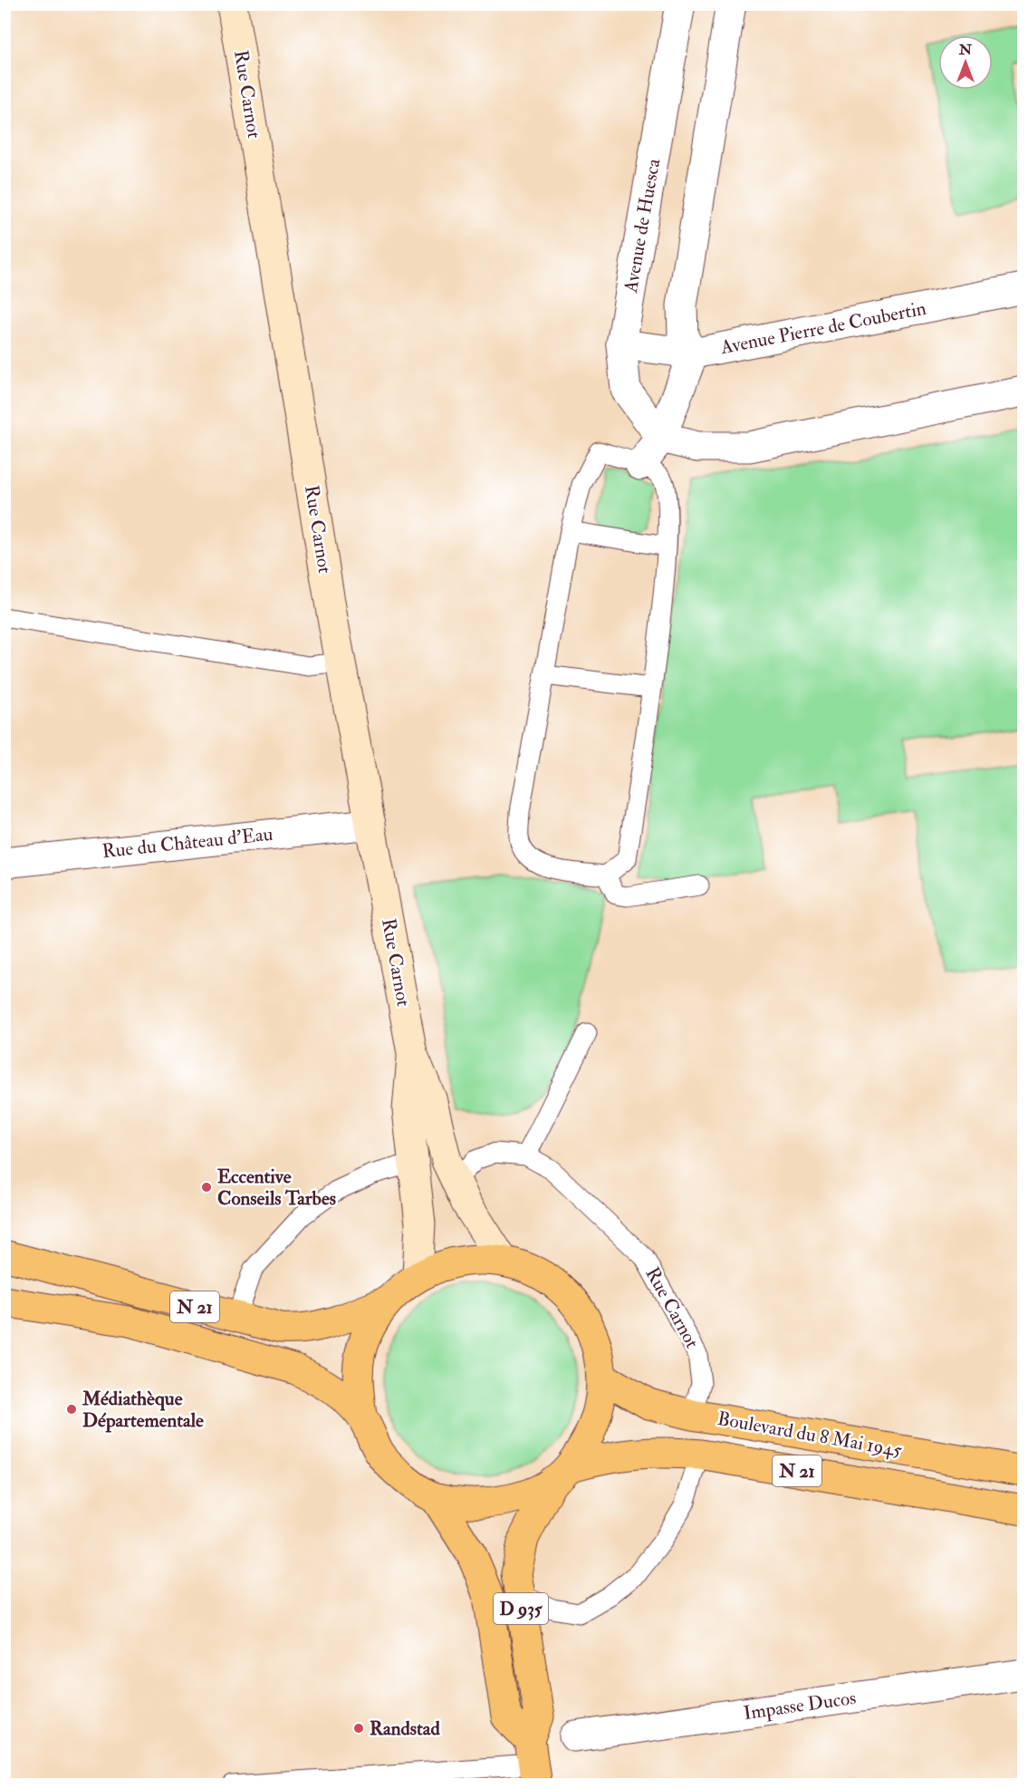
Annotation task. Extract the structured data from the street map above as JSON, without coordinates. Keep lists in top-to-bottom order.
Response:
{
  "streets": {
    "main road": [
      "Rue Carnot",
      "N 21",
      "Boulevard du 8 Mai 1945",
      "D 935"
    ],
    "street": [
      "Avenue de Huesca",
      "Avenue Pierre de Coubertin",
      "Rue du Château d'Eau",
      "Impasse Ducos"
    ]
  },
  "crossings": [
    ["Rue Carnot", "Rue du Château d'Eau"],
    ["Rue Carnot", "Boulevard du 8 Mai 1945"],
    ["Avenue de Huesca", "Avenue Pierre de Coubertin"],
    ["Boulevard du 8 Mai 1945", "D 935"]
  ],
  "places": ["Eccentive Conseils Tarbes", "Médiathèque Départementale", "Randstad"],
  "north": "top"
}
